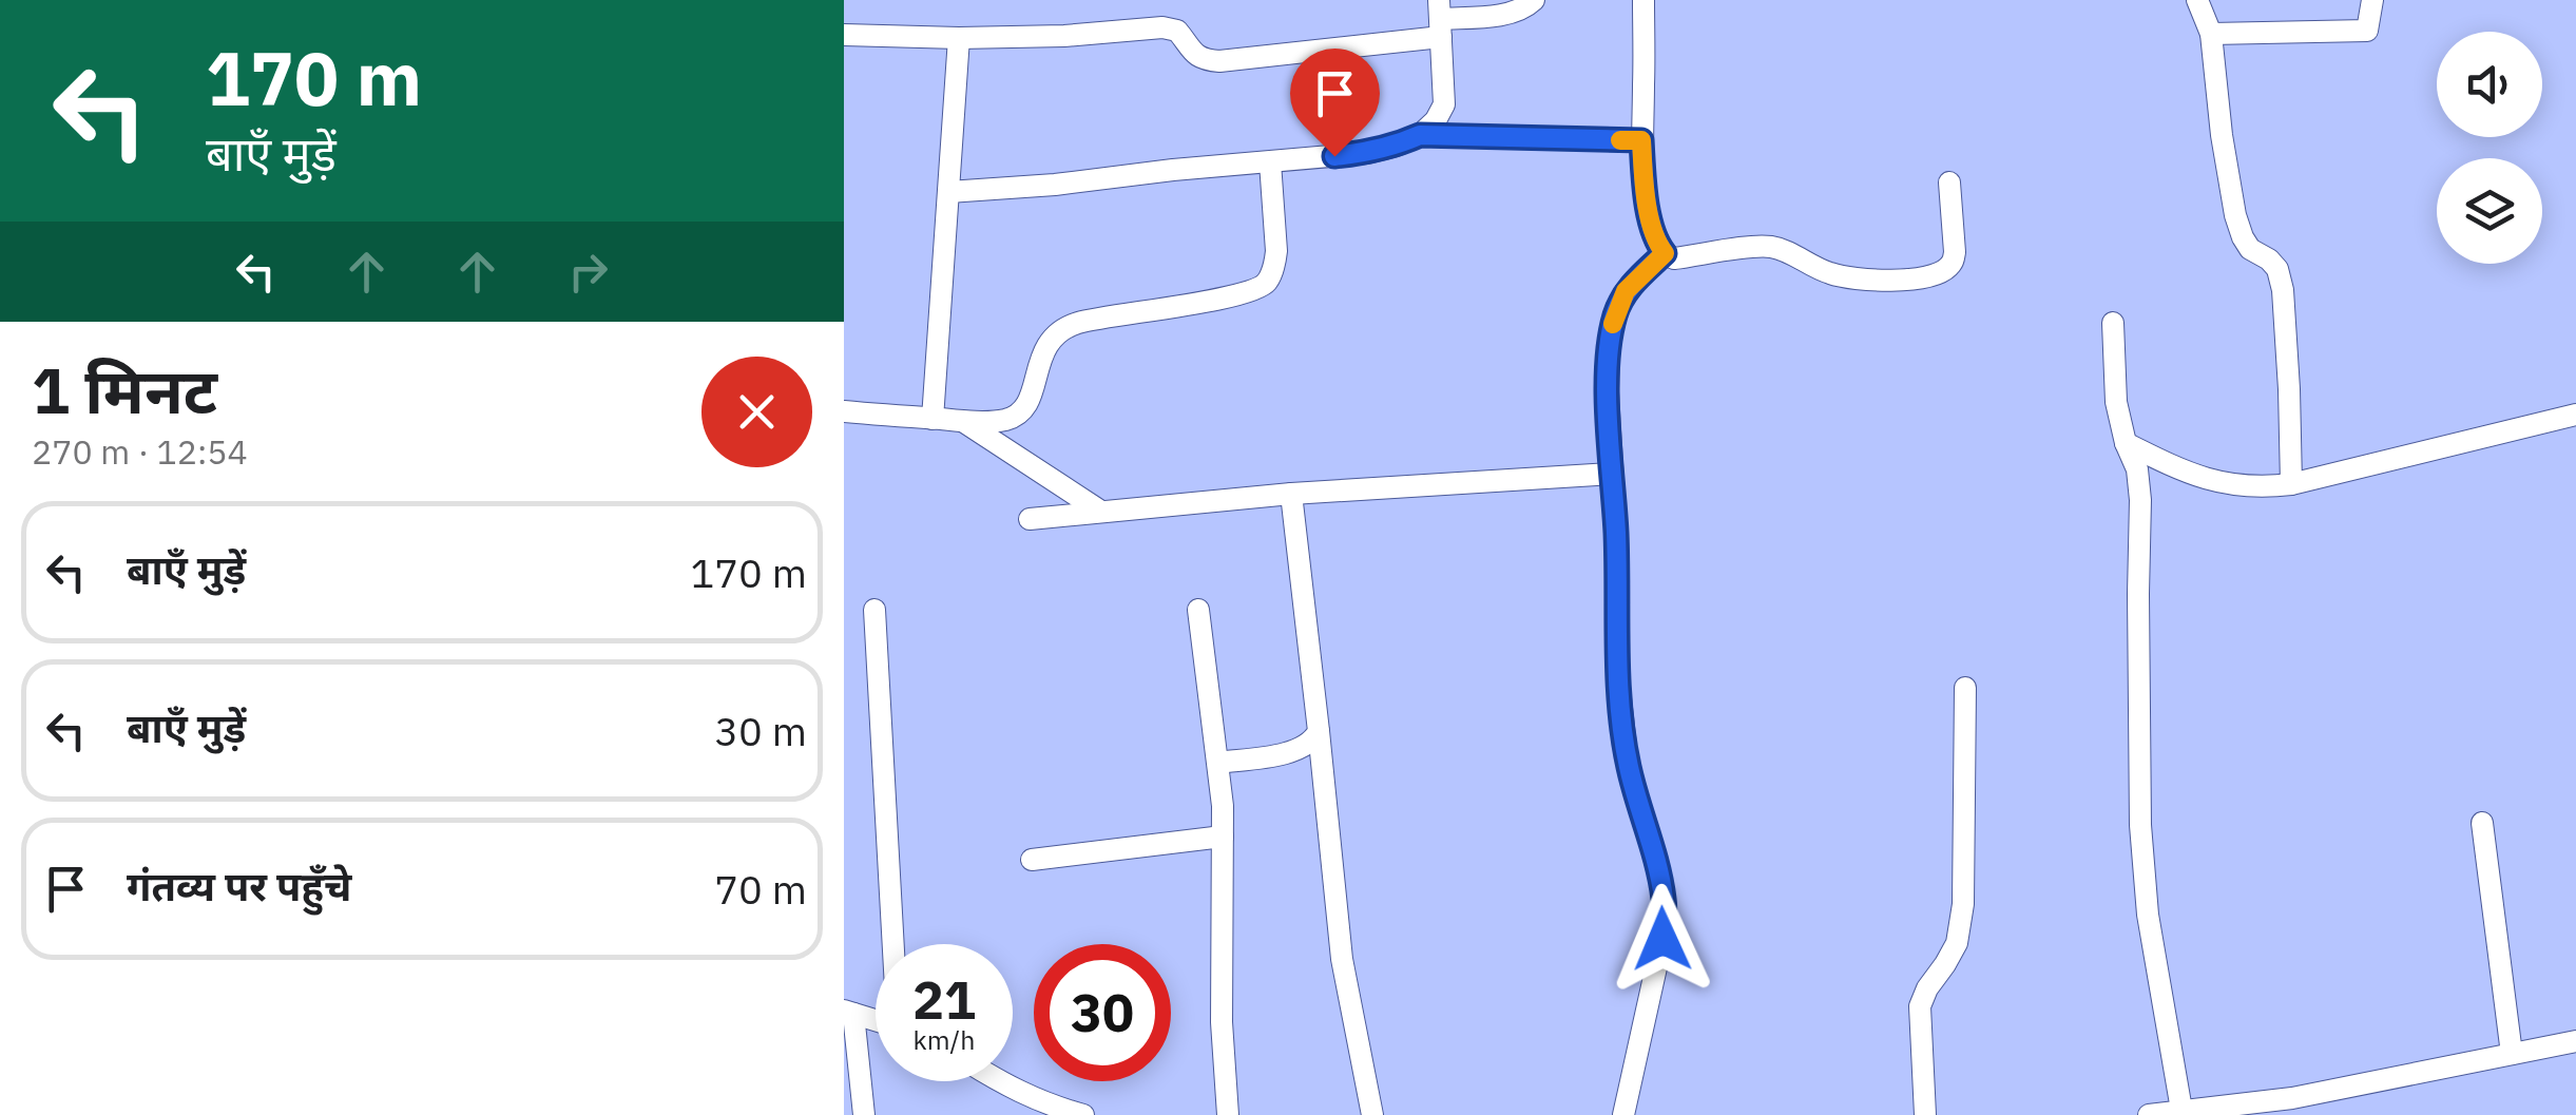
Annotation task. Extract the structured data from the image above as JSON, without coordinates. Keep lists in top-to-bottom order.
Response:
{
  "page": {
    "turn": ["170 m", "बाएँ मुड़ें"],
    "heading": ["1 मिनट", "270 m · 12:54"],
    "list": [
      {
        "name": "बाएँ मुड़ें",
        "value": "170 m"
      },
      {
        "name": "बाएँ मुड़ें",
        "value": "30 m"
      },
      {
        "name": "गंतव्य पर पहुँचे",
        "value": "70 m"
      }
    ],
    "speed": "21 km/h",
    "limit": "30"
  }
}
